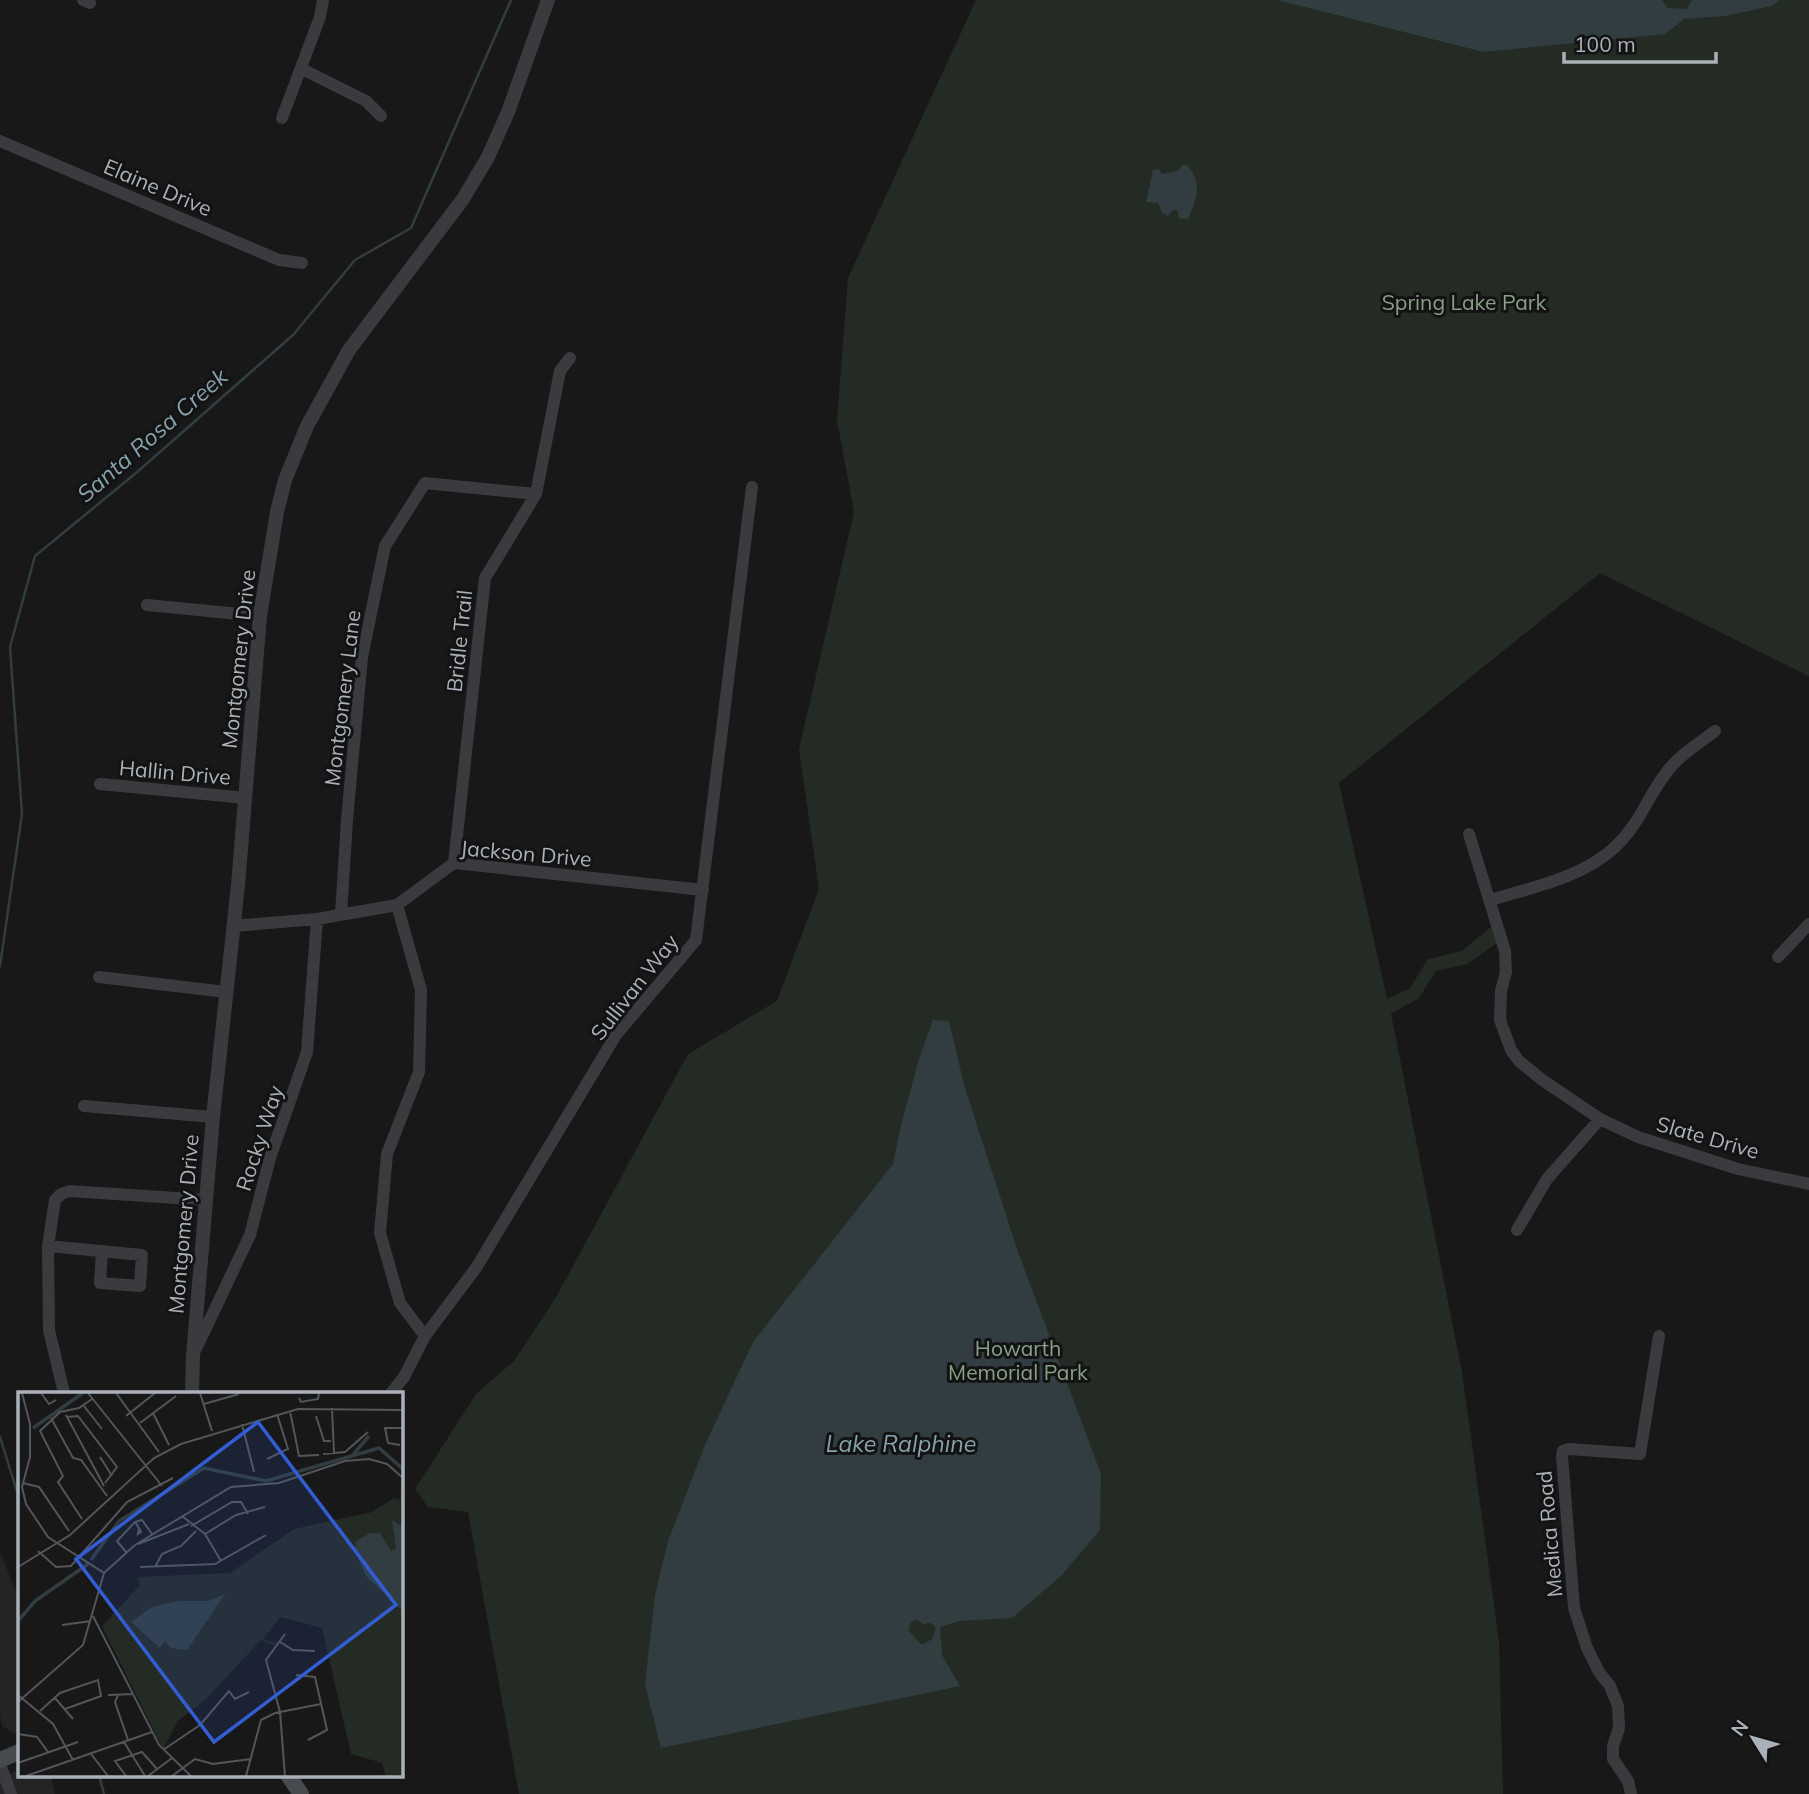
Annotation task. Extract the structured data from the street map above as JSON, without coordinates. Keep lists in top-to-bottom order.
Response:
{
  "streets": {
    "street": [
      "Elaine Drive",
      "Bridle Trail",
      "Montgomery Drive",
      "Montgomery Lane",
      "Hallin Drive",
      "Jackson Drive",
      "Sullivan Way",
      "Slate Drive",
      "Rocky Way",
      "Medica Road"
    ]
  },
  "crossings": [
    ["Bridle Trail", "Montgomery Lane"],
    ["Bridle Trail", "Jackson Drive"],
    ["Montgomery Drive", "Hallin Drive"],
    ["Montgomery Drive", "Jackson Drive"],
    ["Montgomery Drive", "Rocky Way"],
    ["Montgomery Lane", "Jackson Drive"],
    ["Jackson Drive", "Sullivan Way"],
    ["Jackson Drive", "Rocky Way"]
  ],
  "water": ["Santa Rosa Creek", "Lake Ralphine"],
  "parks": ["Spring Lake Park", "Howarth Memorial Park"],
  "scale_bar": "100 m",
  "north": "top left"
}
